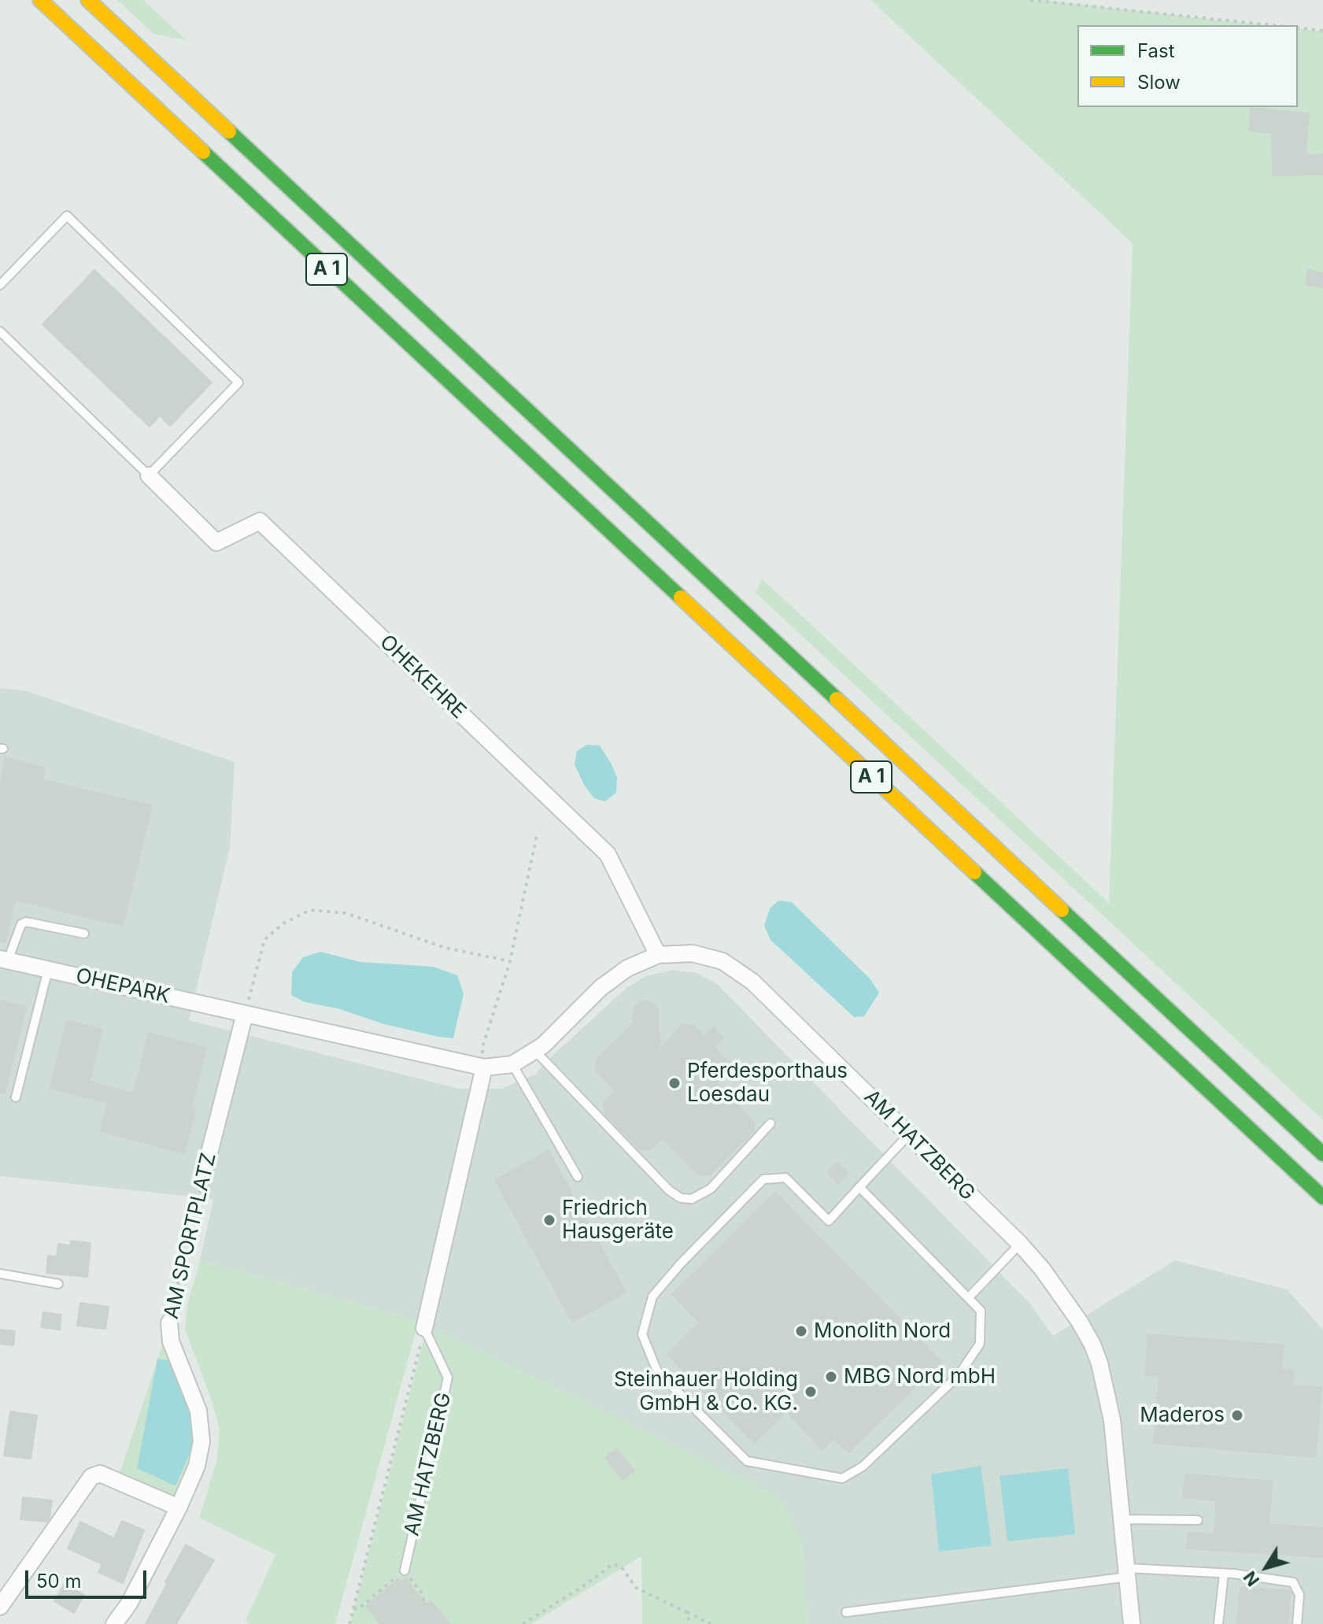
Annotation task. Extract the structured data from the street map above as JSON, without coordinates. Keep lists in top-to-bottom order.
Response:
{
  "streets": {
    "highway": ["A 1"],
    "street": [
      "OHEKEHRE",
      "OHEPARK",
      "AM HATZBERG",
      "AM SPORTPLATZ"
    ]
  },
  "crossings": [
    ["OHEKEHRE", "AM HATZBERG"],
    ["OHEPARK", "AM HATZBERG"],
    ["OHEPARK", "AM SPORTPLATZ"],
    ["AM HATZBERG", "AM SPORTPLATZ"]
  ],
  "places": [
    "Pferdesporthaus Loesdau",
    "Friedrich Hausgeräte",
    "Monolith Nord",
    "MBG Nord mbH",
    "Steinhauer Holding GmbH & Co. KG.",
    "Maderos"
  ],
  "legend": ["Fast", "Slow"],
  "scale_bar": "50 m",
  "north": "bottom left"
}
